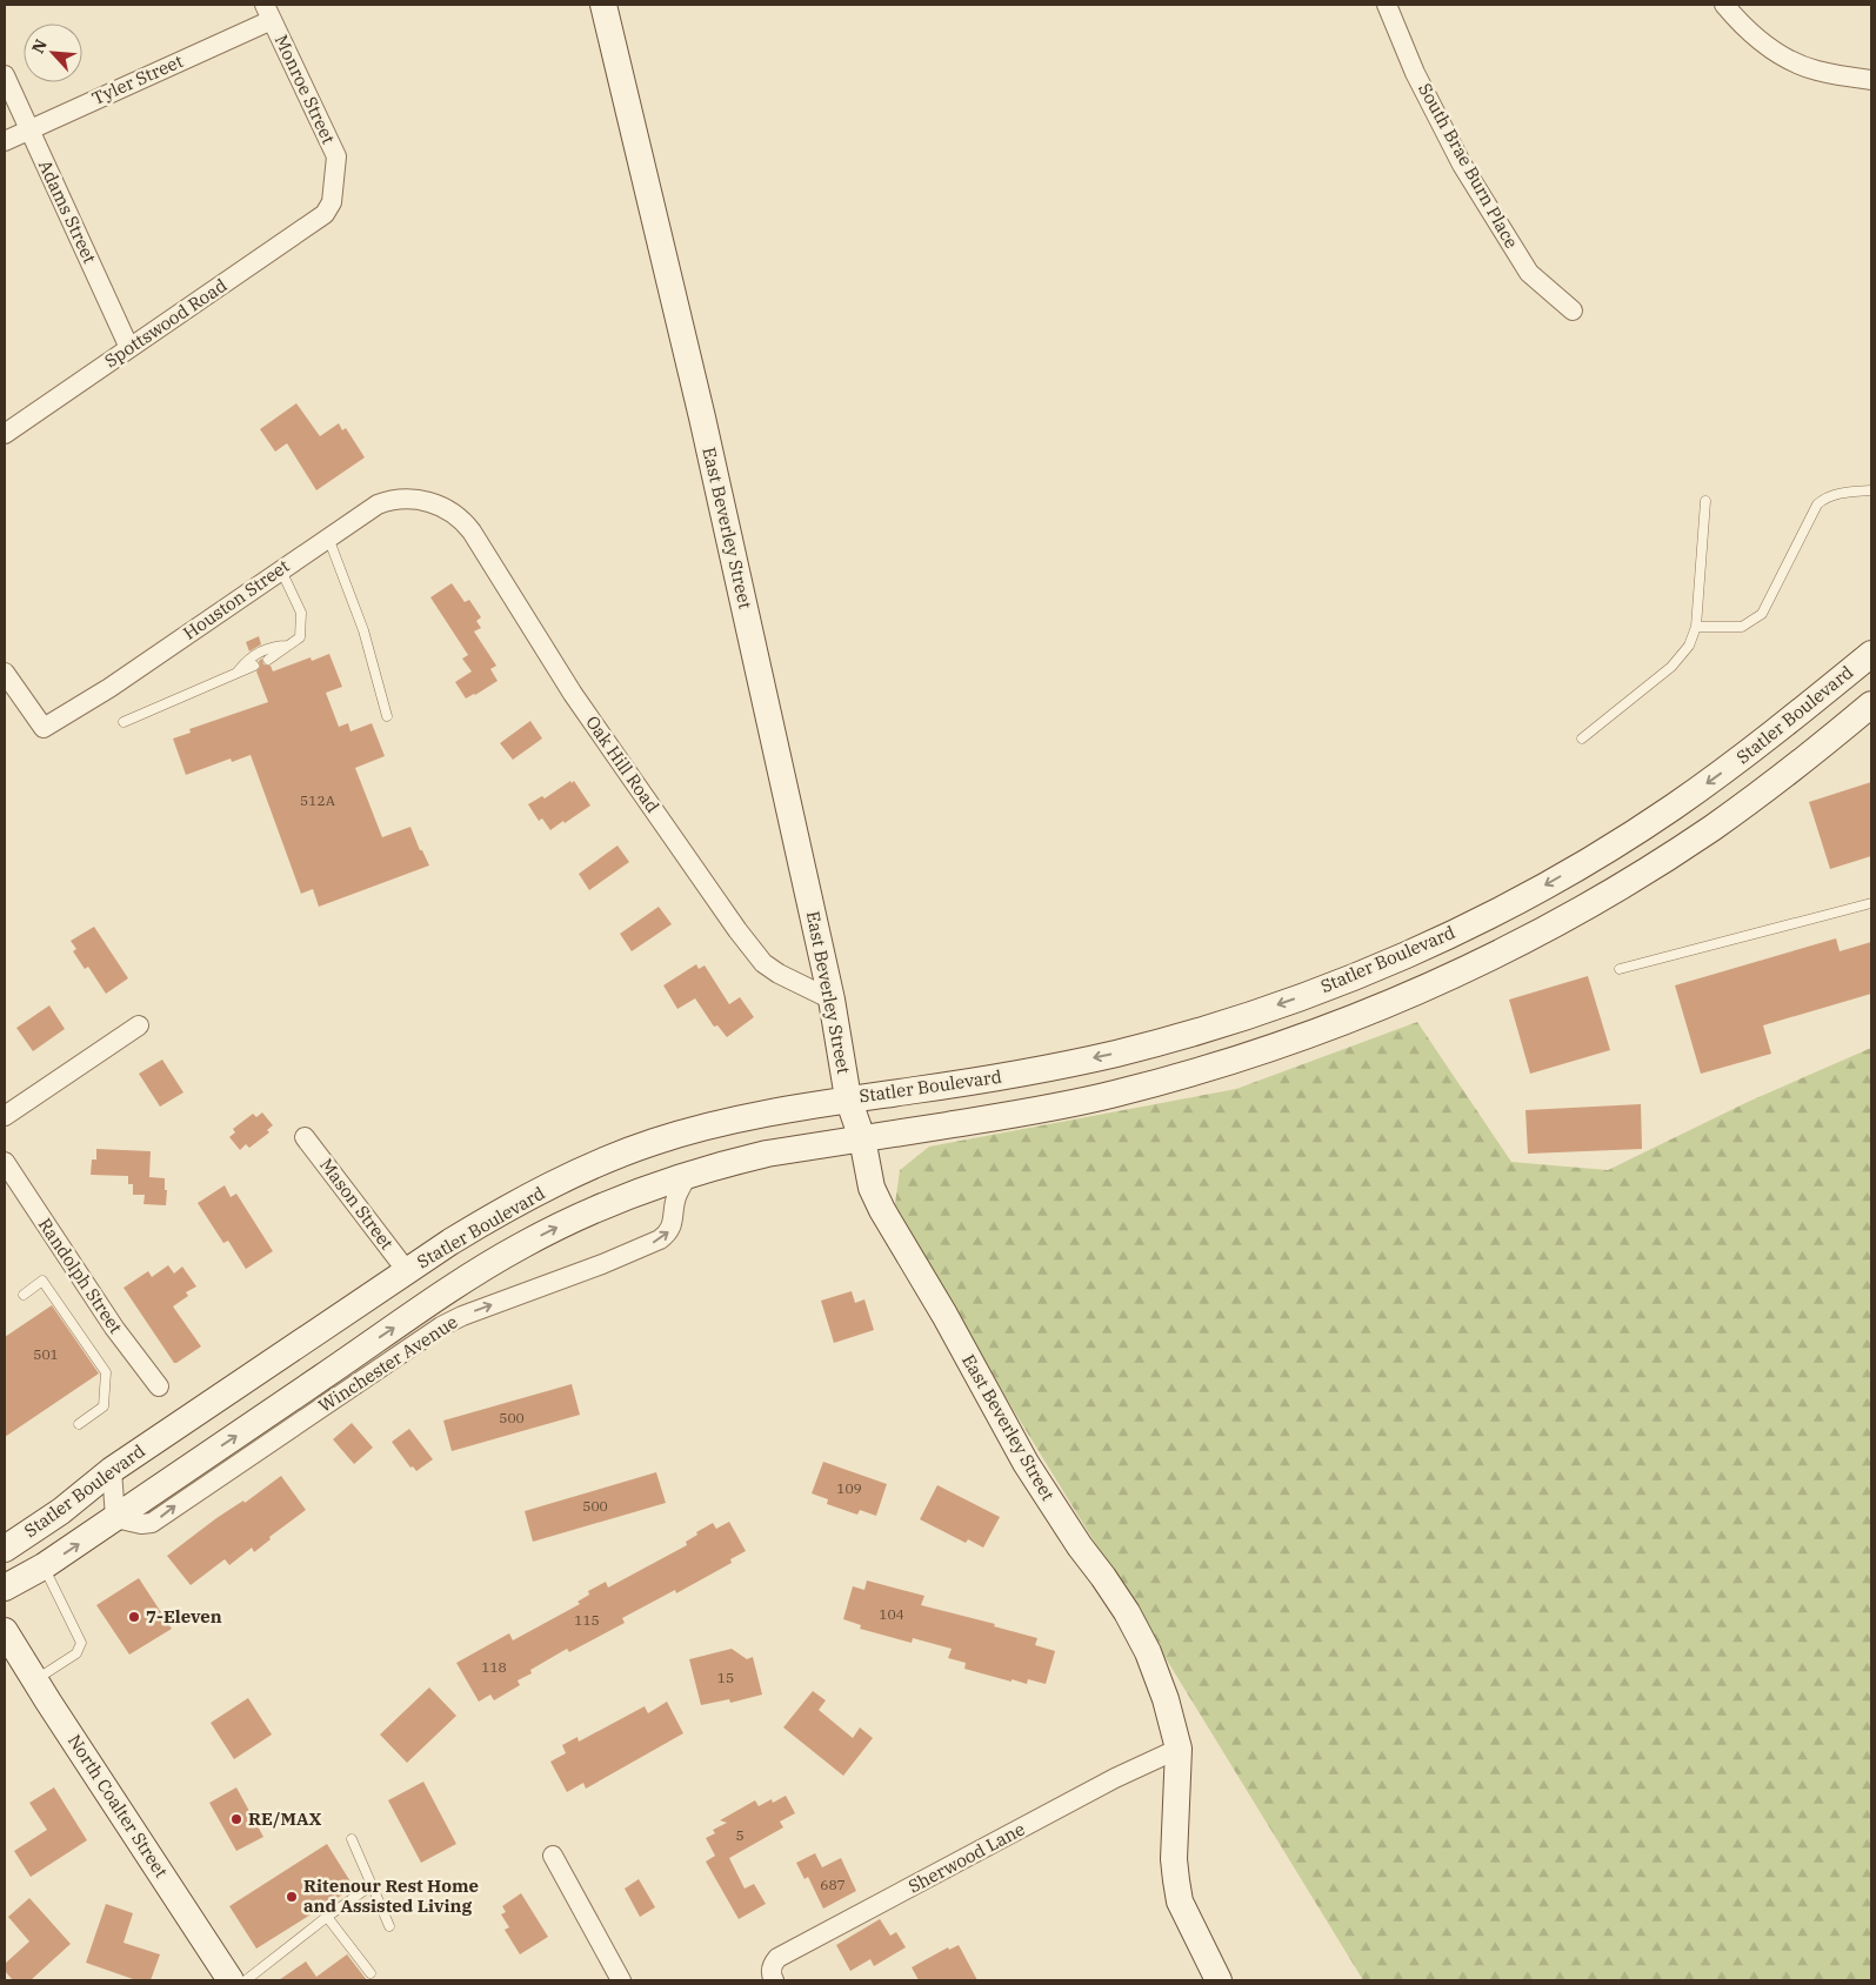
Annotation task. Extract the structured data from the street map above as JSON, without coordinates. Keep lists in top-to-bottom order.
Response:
{
  "streets": {
    "main road": ["East Beverley Street", "Statler Boulevard", "North Coalter Street"],
    "street": [
      "Tyler Street",
      "Monroe Street",
      "South Brae Burn Place",
      "Adams Street",
      "Spottswood Road",
      "Houston Street",
      "Oak Hill Road",
      "Mason Street",
      "Randolph Street",
      "Winchester Avenue",
      "Sherwood Lane"
    ]
  },
  "crossings": [
    ["Tyler Street", "Monroe Street"],
    ["Tyler Street", "Adams Street"],
    ["Monroe Street", "Spottswood Road"],
    ["Adams Street", "Spottswood Road"],
    ["East Beverley Street", "Statler Boulevard"],
    ["East Beverley Street", "Oak Hill Road"],
    ["East Beverley Street", "Sherwood Lane"],
    ["Houston Street", "Oak Hill Road"],
    ["Statler Boulevard", "Mason Street"],
    ["Statler Boulevard", "Winchester Avenue"]
  ],
  "one_way": ["Winchester Avenue"],
  "places": ["7-Eleven", "RE/MAX", "Ritenour Rest Home and Assisted Living"],
  "house_numbers": [
    "512A",
    "501",
    "500",
    "109",
    "500",
    "104",
    "115",
    "118",
    "15",
    "5",
    "687"
  ],
  "north": "top left"
}
